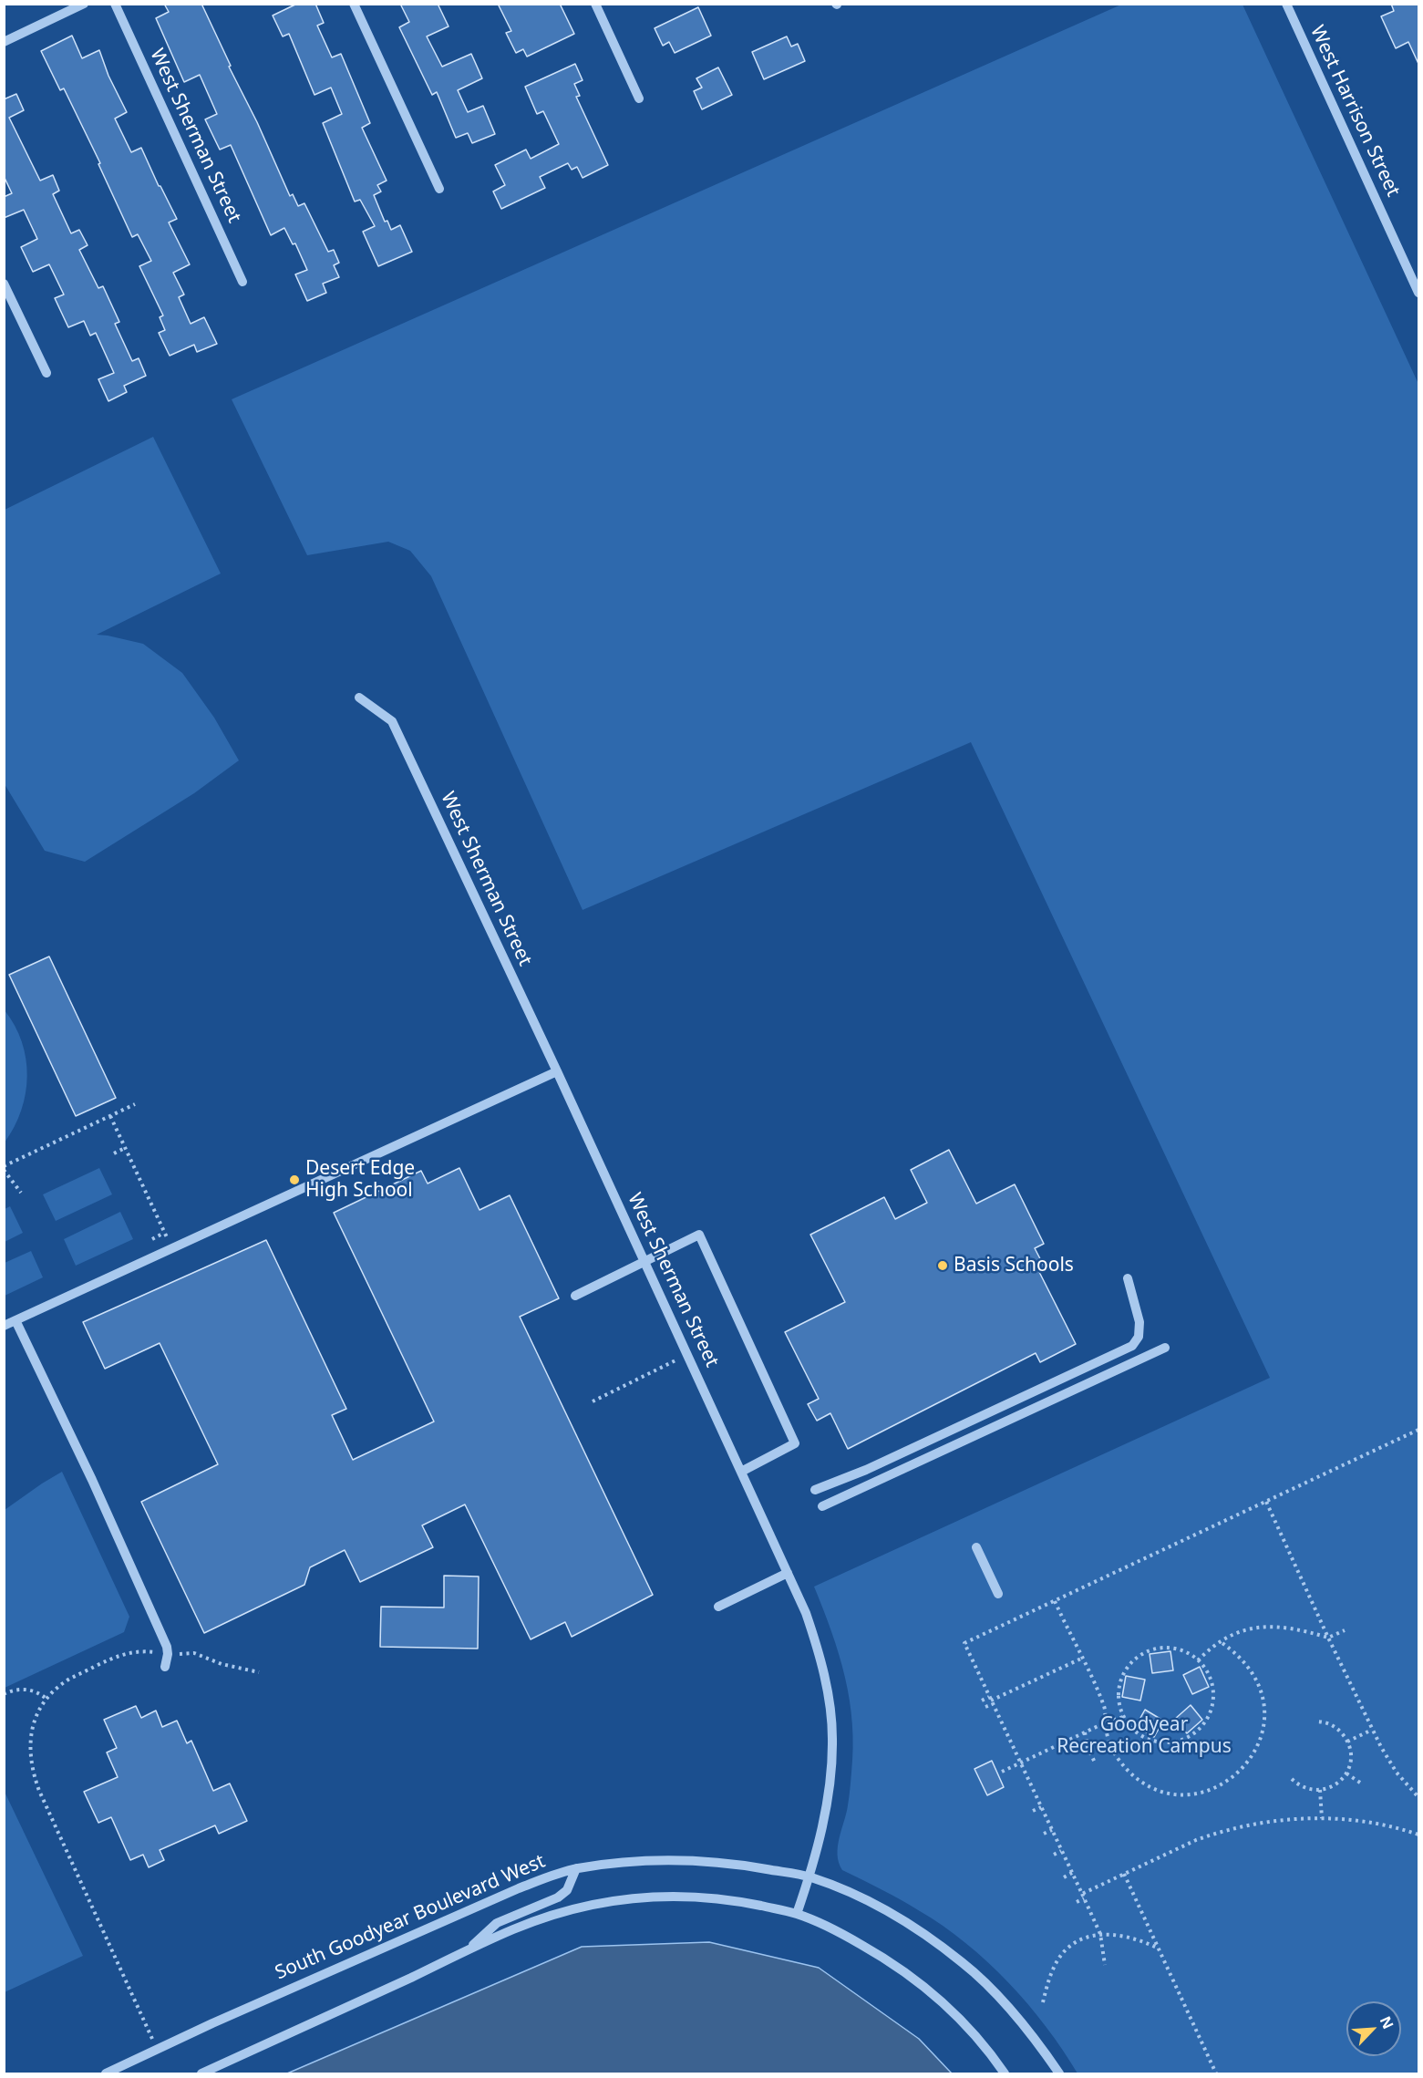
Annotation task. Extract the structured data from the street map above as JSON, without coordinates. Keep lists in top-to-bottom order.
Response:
{
  "streets": {
    "street": ["West Harrison Street", "West Sherman Street", "South Goodyear Boulevard West"]
  },
  "crossings": [
    ["West Sherman Street", "South Goodyear Boulevard West"]
  ],
  "parks": ["Goodyear Recreation Campus"],
  "places": ["Desert Edge High School", "Basis Schools"],
  "north": "top right"
}
